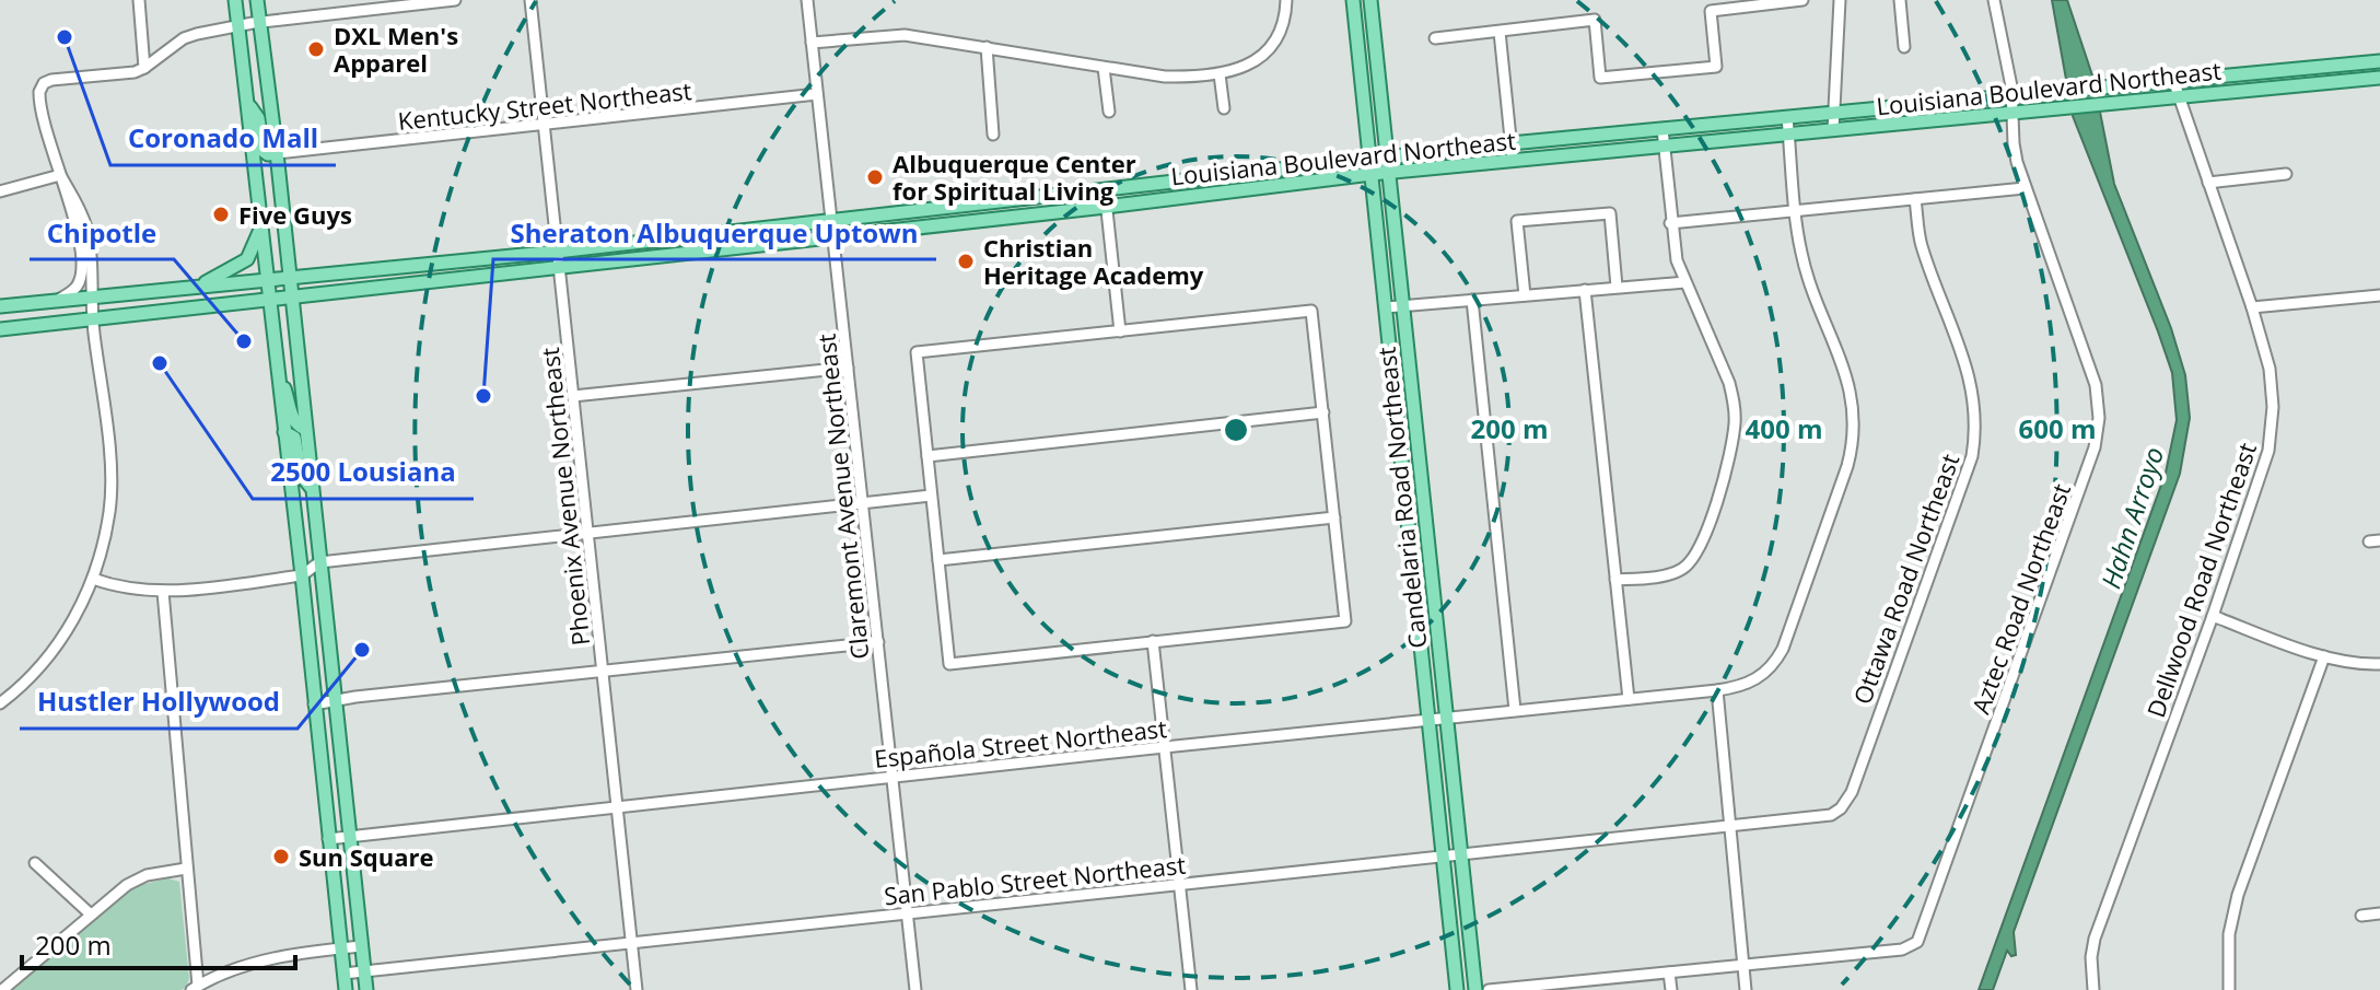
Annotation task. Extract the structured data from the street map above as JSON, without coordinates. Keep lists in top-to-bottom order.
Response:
{
  "streets": {
    "main road": ["Louisiana Boulevard Northeast", "Candelaria Road Northeast"],
    "street": [
      "Kentucky Street Northeast",
      "Phoenix Avenue Northeast",
      "Claremont Avenue Northeast",
      "Ottawa Road Northeast",
      "Dellwood Road Northeast",
      "Aztec Road Northeast",
      "Española Street Northeast",
      "San Pablo Street Northeast"
    ]
  },
  "crossings": [
    ["Louisiana Boulevard Northeast", "Phoenix Avenue Northeast"],
    ["Louisiana Boulevard Northeast", "Claremont Avenue Northeast"],
    ["Louisiana Boulevard Northeast", "Candelaria Road Northeast"],
    ["Louisiana Boulevard Northeast", "Dellwood Road Northeast"],
    ["Louisiana Boulevard Northeast", "Aztec Road Northeast"],
    ["Louisiana Boulevard Northeast", "Española Street Northeast"],
    ["Kentucky Street Northeast", "Phoenix Avenue Northeast"],
    ["Kentucky Street Northeast", "Claremont Avenue Northeast"],
    ["Phoenix Avenue Northeast", "Española Street Northeast"],
    ["Phoenix Avenue Northeast", "San Pablo Street Northeast"],
    ["Claremont Avenue Northeast", "Española Street Northeast"],
    ["Claremont Avenue Northeast", "San Pablo Street Northeast"],
    ["Candelaria Road Northeast", "Española Street Northeast"],
    ["Candelaria Road Northeast", "San Pablo Street Northeast"],
    ["Ottawa Road Northeast", "San Pablo Street Northeast"]
  ],
  "water": ["Hahn Arroyo"],
  "places": [
    "Coronado Mall",
    "DXL Men's Apparel",
    "Albuquerque Center for Spiritual Living",
    "Five Guys",
    "Christian Heritage Academy",
    "Chipotle",
    "2500 Lousiana",
    "Sheraton Albuquerque Uptown",
    "Hustler Hollywood",
    "Sun Square"
  ],
  "scale_bar": "200 m",
  "rings": ["200 m", "400 m", "600 m"]
}
